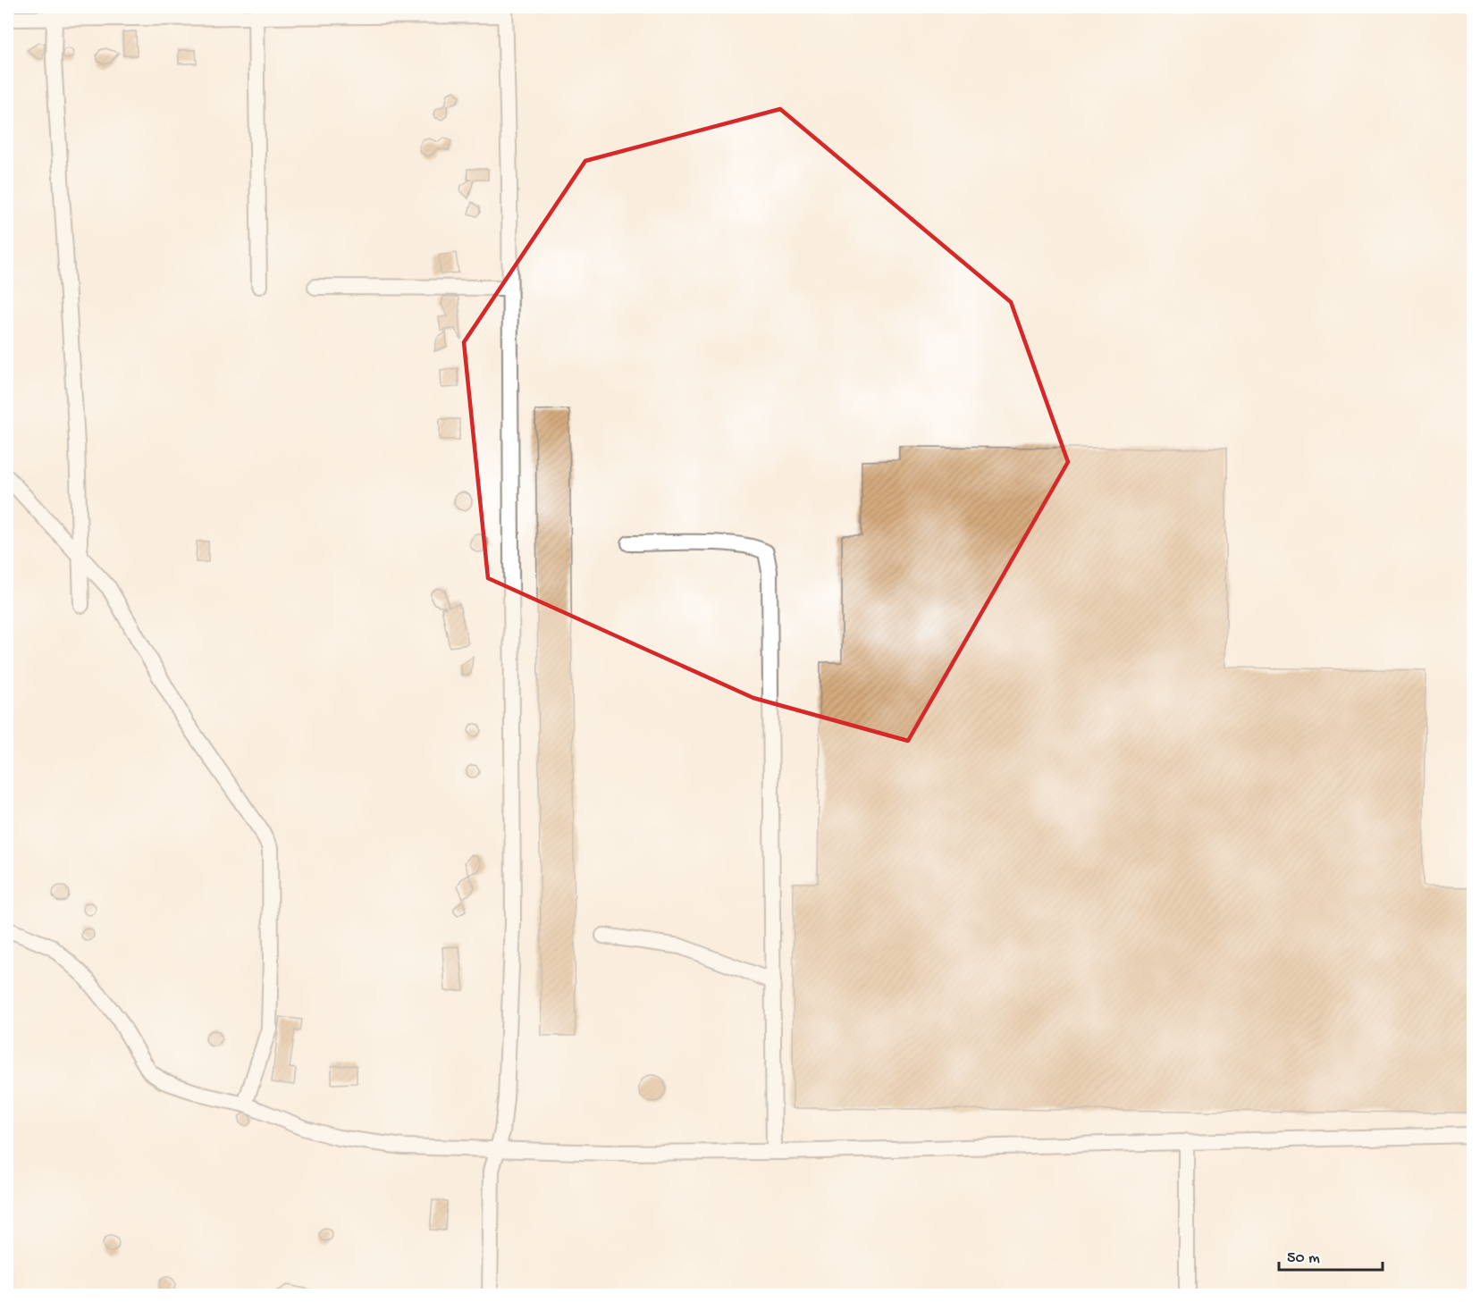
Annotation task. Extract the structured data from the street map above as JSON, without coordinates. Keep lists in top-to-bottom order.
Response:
{
  "scale_bar": "50 m"
}
